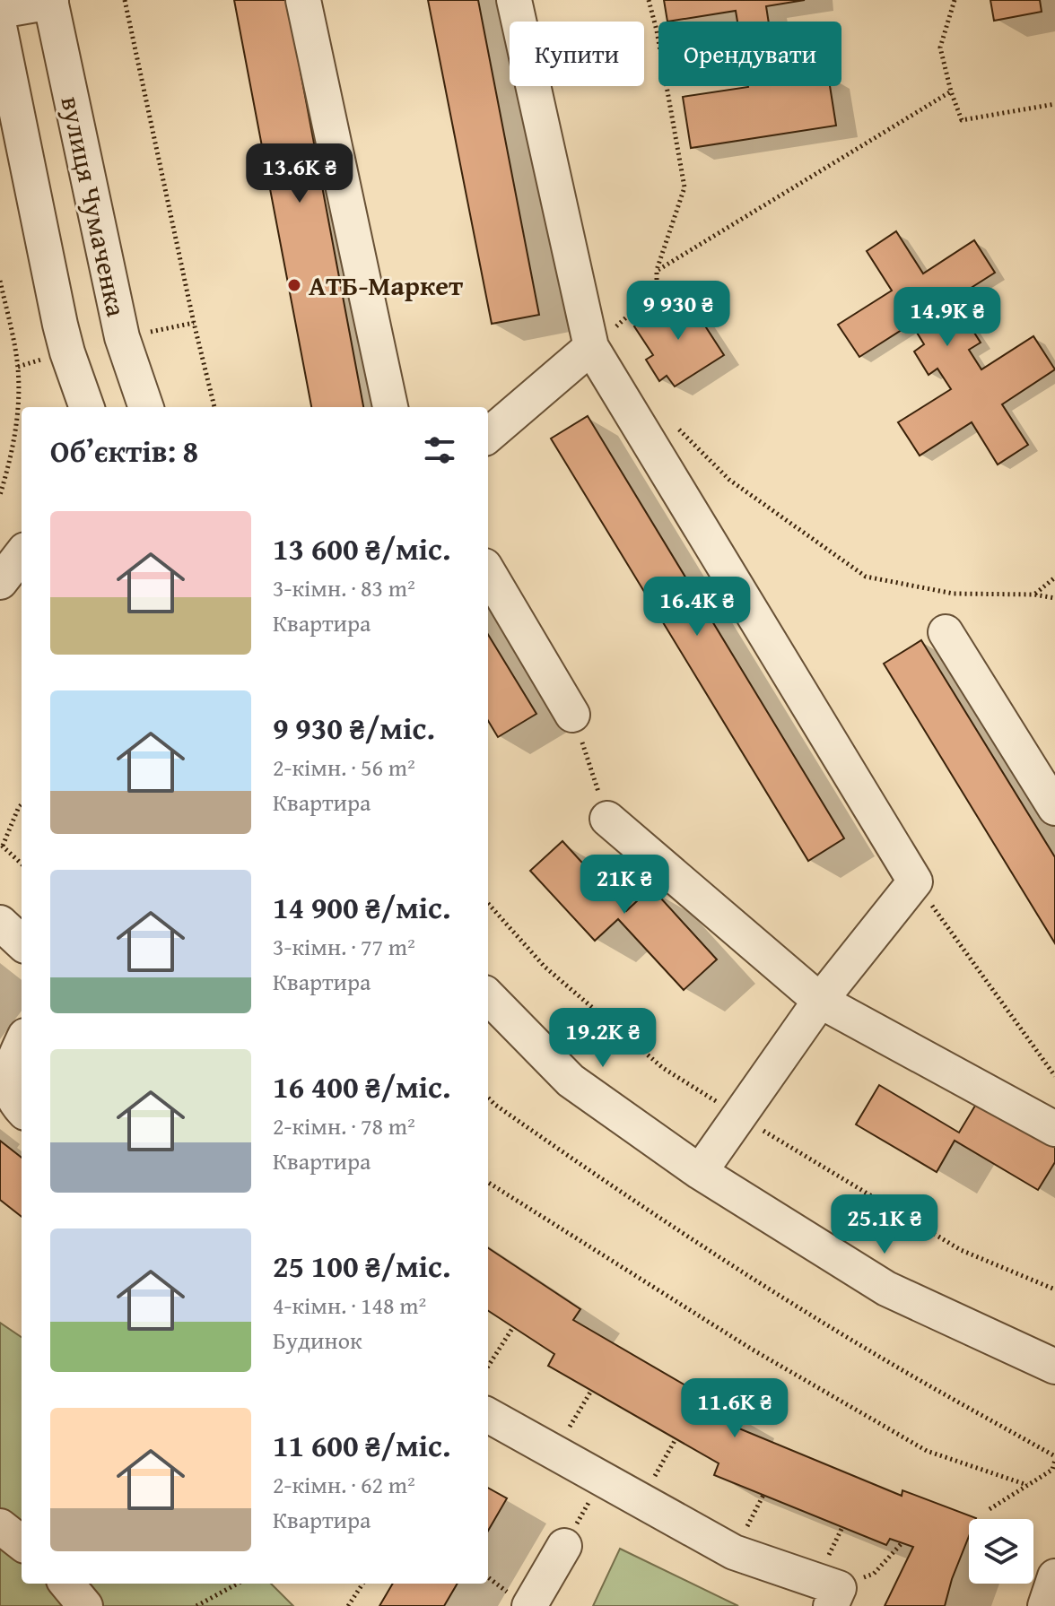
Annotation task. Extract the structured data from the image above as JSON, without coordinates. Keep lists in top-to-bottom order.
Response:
{
  "streets": {
    "street": ["вулиця Чумаченка"]
  },
  "places": ["АТБ-Маркет"],
  "page": {
    "chip": ["Купити", "Орендувати"],
    "price": [
      "13.6K ₴",
      "9 930 ₴",
      "14.9K ₴",
      "16.4K ₴",
      "21K ₴",
      "19.2K ₴",
      "25.1K ₴",
      "11.6K ₴"
    ],
    "heading": "Об’єктів: 8",
    "list": [
      {
        "name": "13 600 ₴/міс.",
        "note": "3-кімн. · 83 m² · Квартира"
      },
      {
        "name": "9 930 ₴/міс.",
        "note": "2-кімн. · 56 m² · Квартира"
      },
      {
        "name": "14 900 ₴/міс.",
        "note": "3-кімн. · 77 m² · Квартира"
      },
      {
        "name": "16 400 ₴/міс.",
        "note": "2-кімн. · 78 m² · Квартира"
      },
      {
        "name": "25 100 ₴/міс.",
        "note": "4-кімн. · 148 m² · Будинок"
      },
      {
        "name": "11 600 ₴/міс.",
        "note": "2-кімн. · 62 m² · Квартира"
      }
    ]
  }
}
